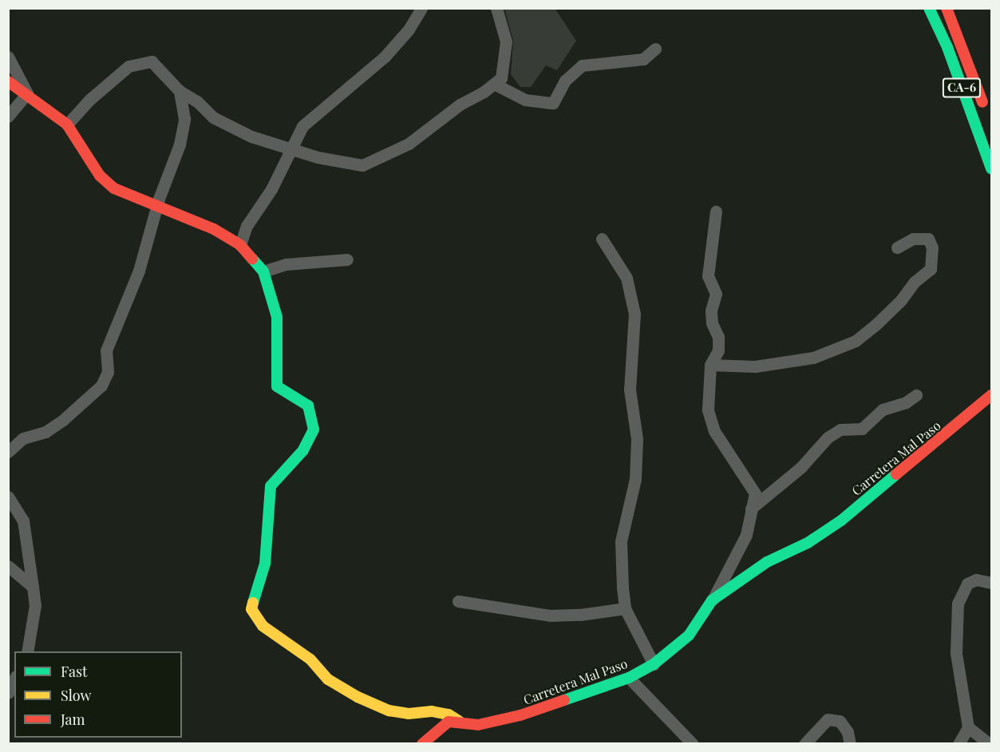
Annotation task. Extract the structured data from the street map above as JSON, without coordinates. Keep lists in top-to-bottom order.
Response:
{
  "streets": {
    "main road": ["CA-6", "Carretera Mal Paso"]
  },
  "legend": ["Fast", "Slow", "Jam"]
}
